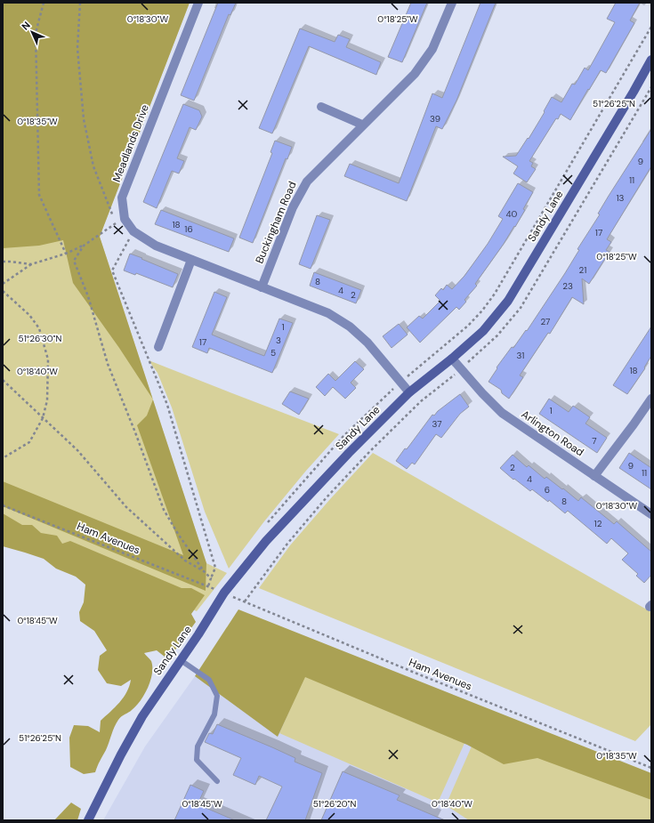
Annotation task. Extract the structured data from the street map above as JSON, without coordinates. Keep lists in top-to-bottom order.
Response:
{
  "streets": {
    "street": [
      "Meadlands Drive",
      "Sandy Lane",
      "Buckingham Road",
      "Arlington Road"
    ],
    "path": ["Ham Avenues"]
  },
  "crossings": [
    ["Meadlands Drive", "Sandy Lane"],
    ["Meadlands Drive", "Buckingham Road"],
    ["Sandy Lane", "Arlington Road"],
    ["Sandy Lane", "Ham Avenues"]
  ],
  "house_numbers": [
    "39",
    "9",
    "11",
    "13",
    "40",
    "18",
    "16",
    "17",
    "21",
    "8",
    "23",
    "4",
    "2",
    "27",
    "1",
    "3",
    "17",
    "5",
    "31",
    "18",
    "1",
    "37",
    "7",
    "9",
    "2",
    "11",
    "4",
    "6",
    "8",
    "12"
  ],
  "north": "top left",
  "coordinates": [
    "0°18'30\"W",
    "0°18'25\"W",
    "51°26'25\"N",
    "0°18'35\"W",
    "51°26'30\"N",
    "0°18'40\"W",
    "0°18'45\"W",
    "51°26'20\"N"
  ]
}
